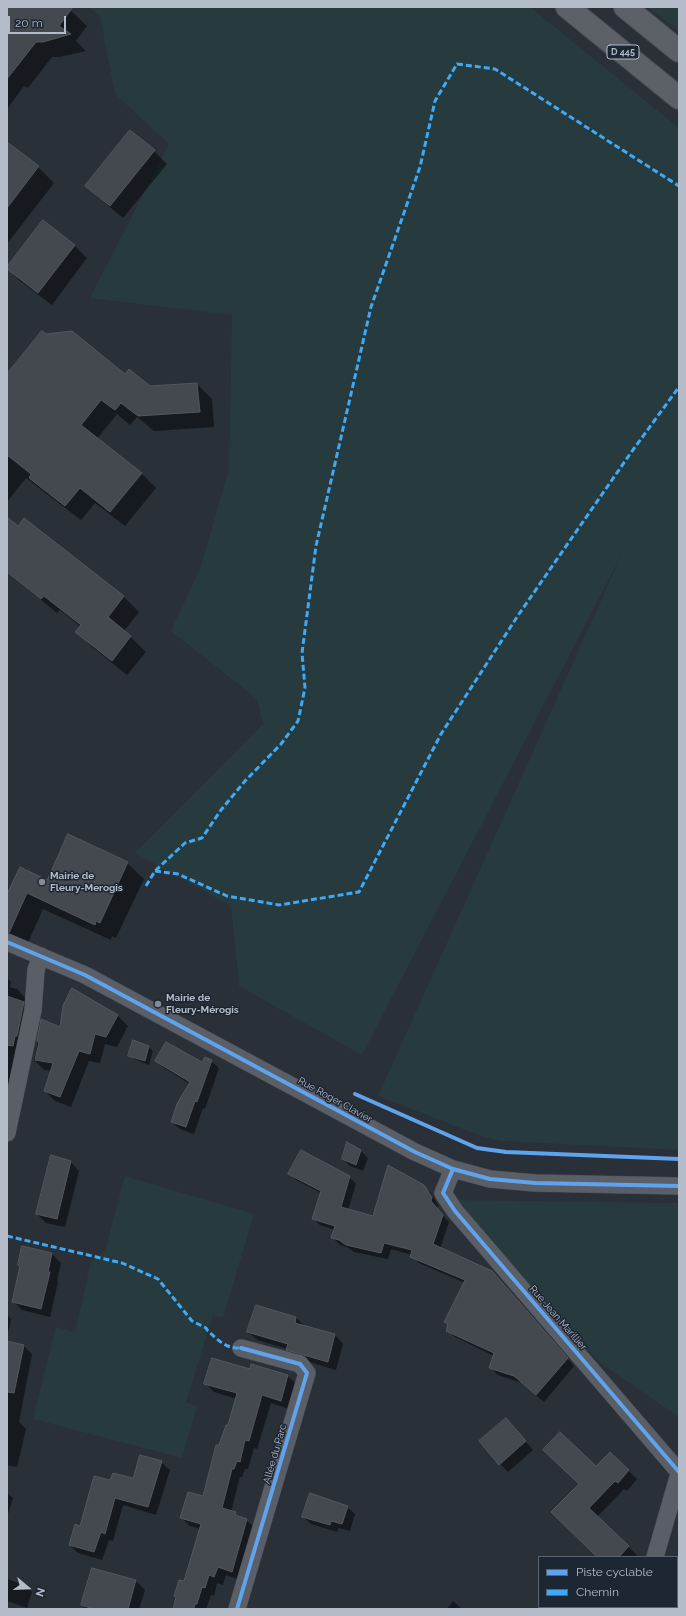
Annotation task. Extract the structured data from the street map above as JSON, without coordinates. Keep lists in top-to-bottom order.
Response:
{
  "streets": {
    "main road": ["D 445"],
    "street": ["Rue Roger Clavier", "Rue Jean Marillier", "Allée du Parc"]
  },
  "crossings": [
    ["Rue Roger Clavier", "Rue Jean Marillier"]
  ],
  "places": ["Mairie de Fleury-Merogis", "Mairie de Fleury-Mérogis"],
  "legend": ["Piste cyclable", "Chemin"],
  "scale_bar": "20 m",
  "north": "right"
}
